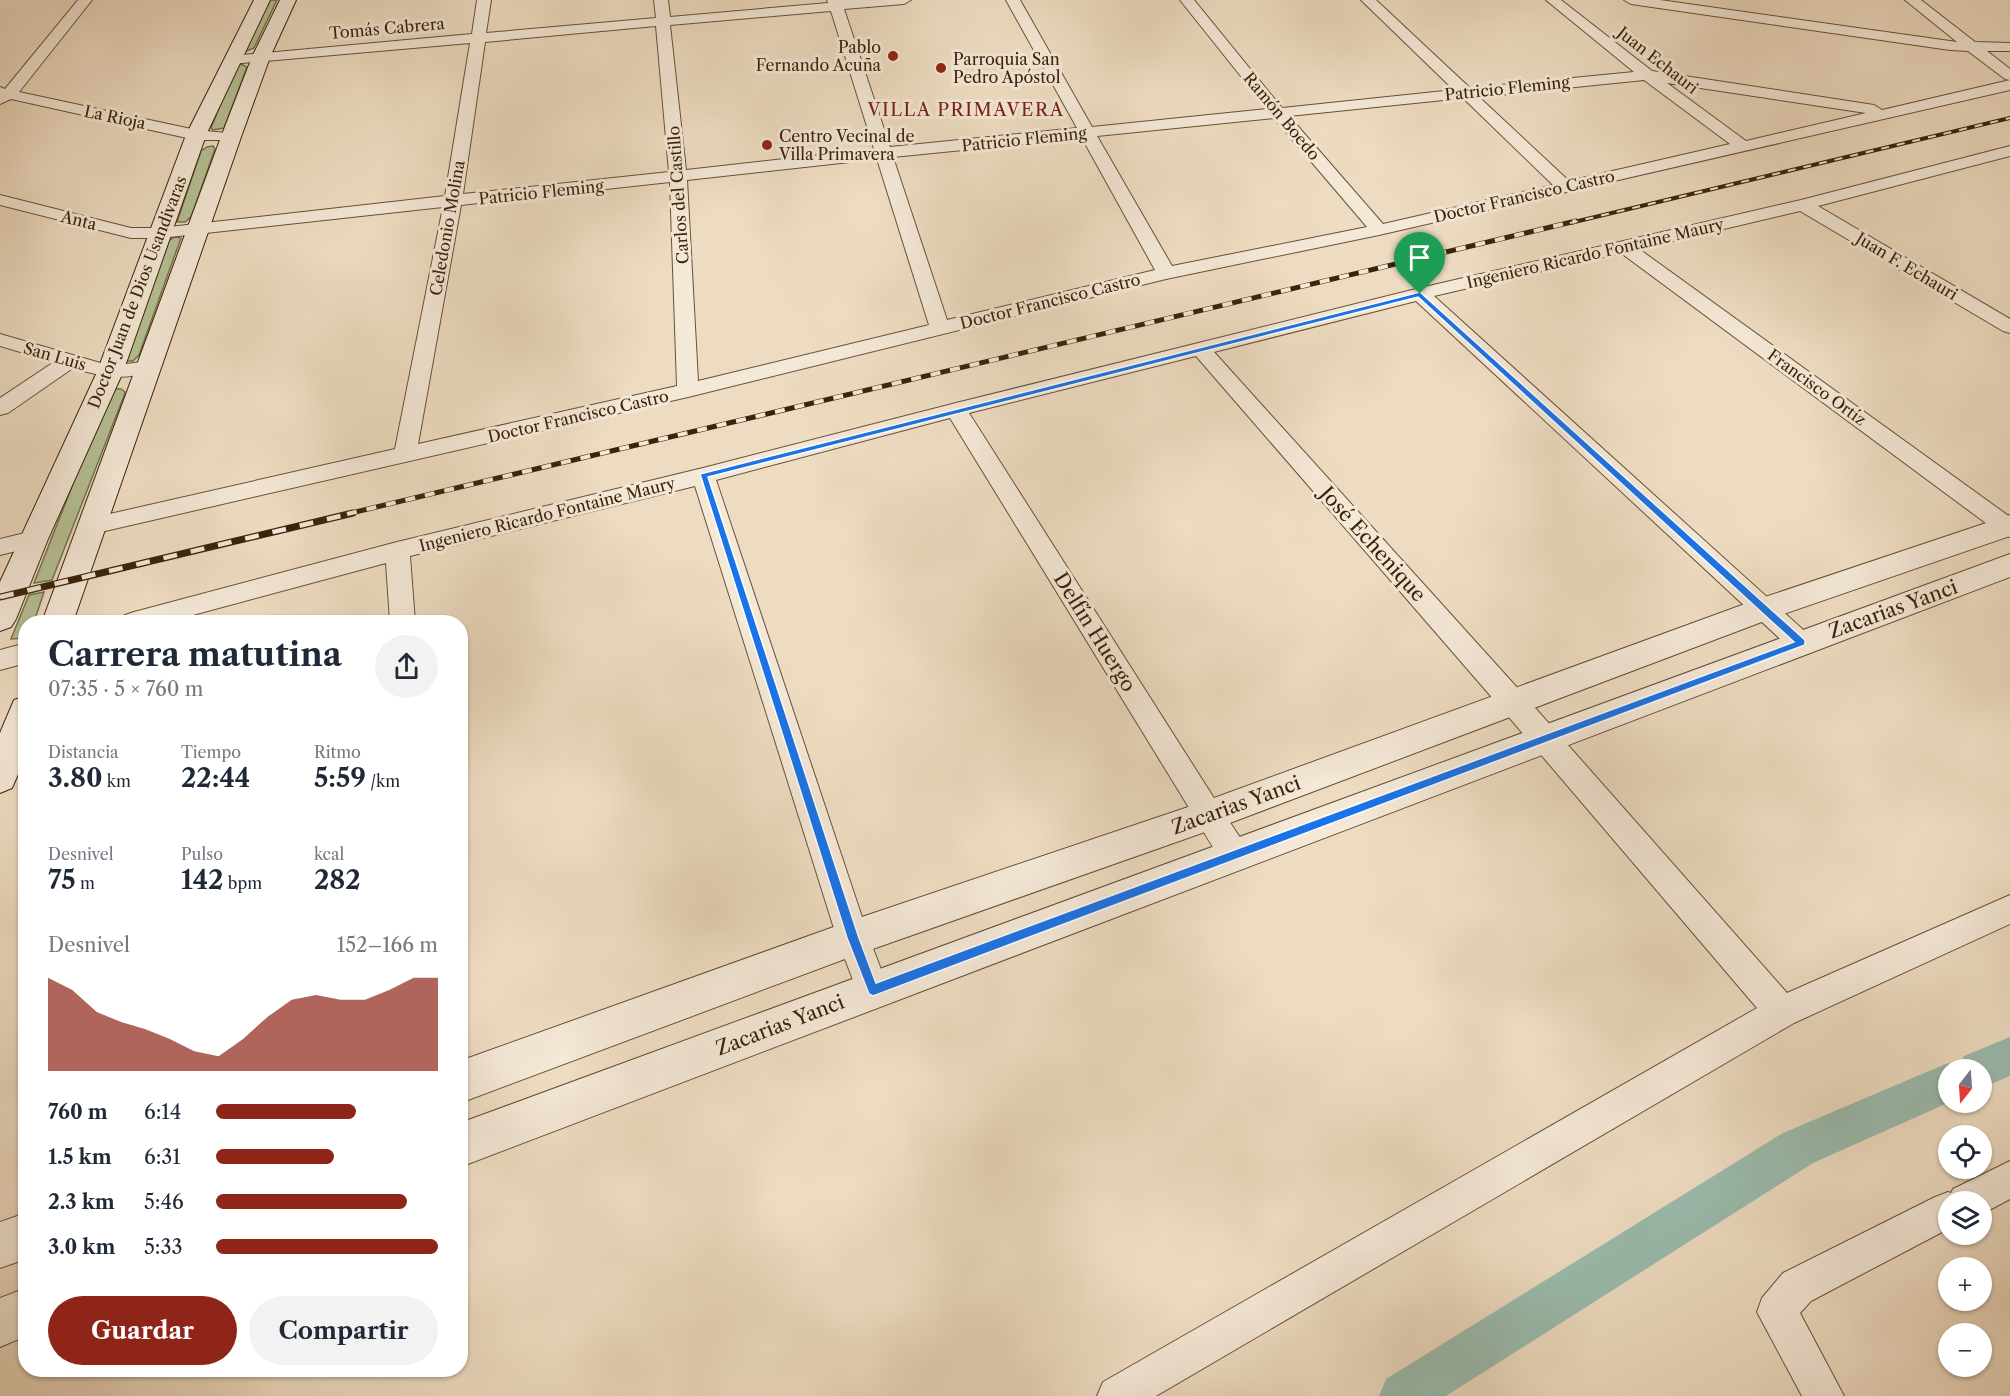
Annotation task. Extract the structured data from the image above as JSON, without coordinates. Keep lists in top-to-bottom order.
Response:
{
  "streets": {
    "main road": ["Doctor Juan de Dios Usandivaras", "Zacarias Yanci"],
    "street": [
      "Tomás Cabrera",
      "Juan Echauri",
      "Patricio Fleming",
      "Ramón Boedo",
      "La Rioja",
      "Carlos del Castillo",
      "Doctor Francisco Castro",
      "Anta",
      "Celedonio Molina",
      "Ingeniero Ricardo Fontaine Maury",
      "Juan F. Echauri",
      "San Luis",
      "Francisco Ortíz",
      "José Echenique",
      "Delfín Huergo"
    ]
  },
  "crossings": [
    ["Tomás Cabrera", "Carlos del Castillo"],
    ["Tomás Cabrera", "Celedonio Molina"],
    ["Tomás Cabrera", "Doctor Juan de Dios Usandivaras"],
    ["Juan Echauri", "Patricio Fleming"],
    ["Juan Echauri", "Doctor Francisco Castro"],
    ["Patricio Fleming", "Ramón Boedo"],
    ["Patricio Fleming", "Carlos del Castillo"],
    ["Patricio Fleming", "Doctor Francisco Castro"],
    ["Patricio Fleming", "Anta"],
    ["Patricio Fleming", "Celedonio Molina"],
    ["Patricio Fleming", "Doctor Juan de Dios Usandivaras"],
    ["Ramón Boedo", "Doctor Francisco Castro"],
    ["La Rioja", "Doctor Juan de Dios Usandivaras"],
    ["Carlos del Castillo", "Doctor Francisco Castro"],
    ["Doctor Francisco Castro", "Celedonio Molina"],
    ["Doctor Francisco Castro", "Doctor Juan de Dios Usandivaras"],
    ["Anta", "Doctor Juan de Dios Usandivaras"],
    ["Ingeniero Ricardo Fontaine Maury", "Juan F. Echauri"],
    ["Ingeniero Ricardo Fontaine Maury", "Francisco Ortíz"],
    ["Ingeniero Ricardo Fontaine Maury", "José Echenique"],
    ["Ingeniero Ricardo Fontaine Maury", "Delfín Huergo"],
    ["Doctor Juan de Dios Usandivaras", "San Luis"],
    ["Francisco Ortíz", "Zacarias Yanci"],
    ["José Echenique", "Zacarias Yanci"],
    ["Zacarias Yanci", "Delfín Huergo"]
  ],
  "districts": ["VILLA PRIMAVERA"],
  "places": ["Pablo Fernando Acuña", "Parroquia San Pedro Apóstol", "Centro Vecinal de Villa Primavera"],
  "north": "bottom",
  "page": {
    "heading": ["Carrera matutina", "07:35 · 5 × 760 m"],
    "stats": [
      ["Distancia", "3.80 km"],
      ["Tiempo", "22:44"],
      ["Ritmo", "5:59 /km"],
      ["Desnivel", "75 m"],
      ["Pulso", "142 bpm"],
      ["kcal", "282"]
    ],
    "chart": ["Desnivel", "152–166 m"],
    "map_buttons": ["+", "−"],
    "list": [
      {
        "name": "760 m",
        "note": "6:14"
      },
      {
        "name": "1.5 km",
        "note": "6:31"
      },
      {
        "name": "2.3 km",
        "note": "5:46"
      },
      {
        "name": "3.0 km",
        "note": "5:33"
      }
    ],
    "buttons": ["Guardar", "Compartir"]
  }
}
